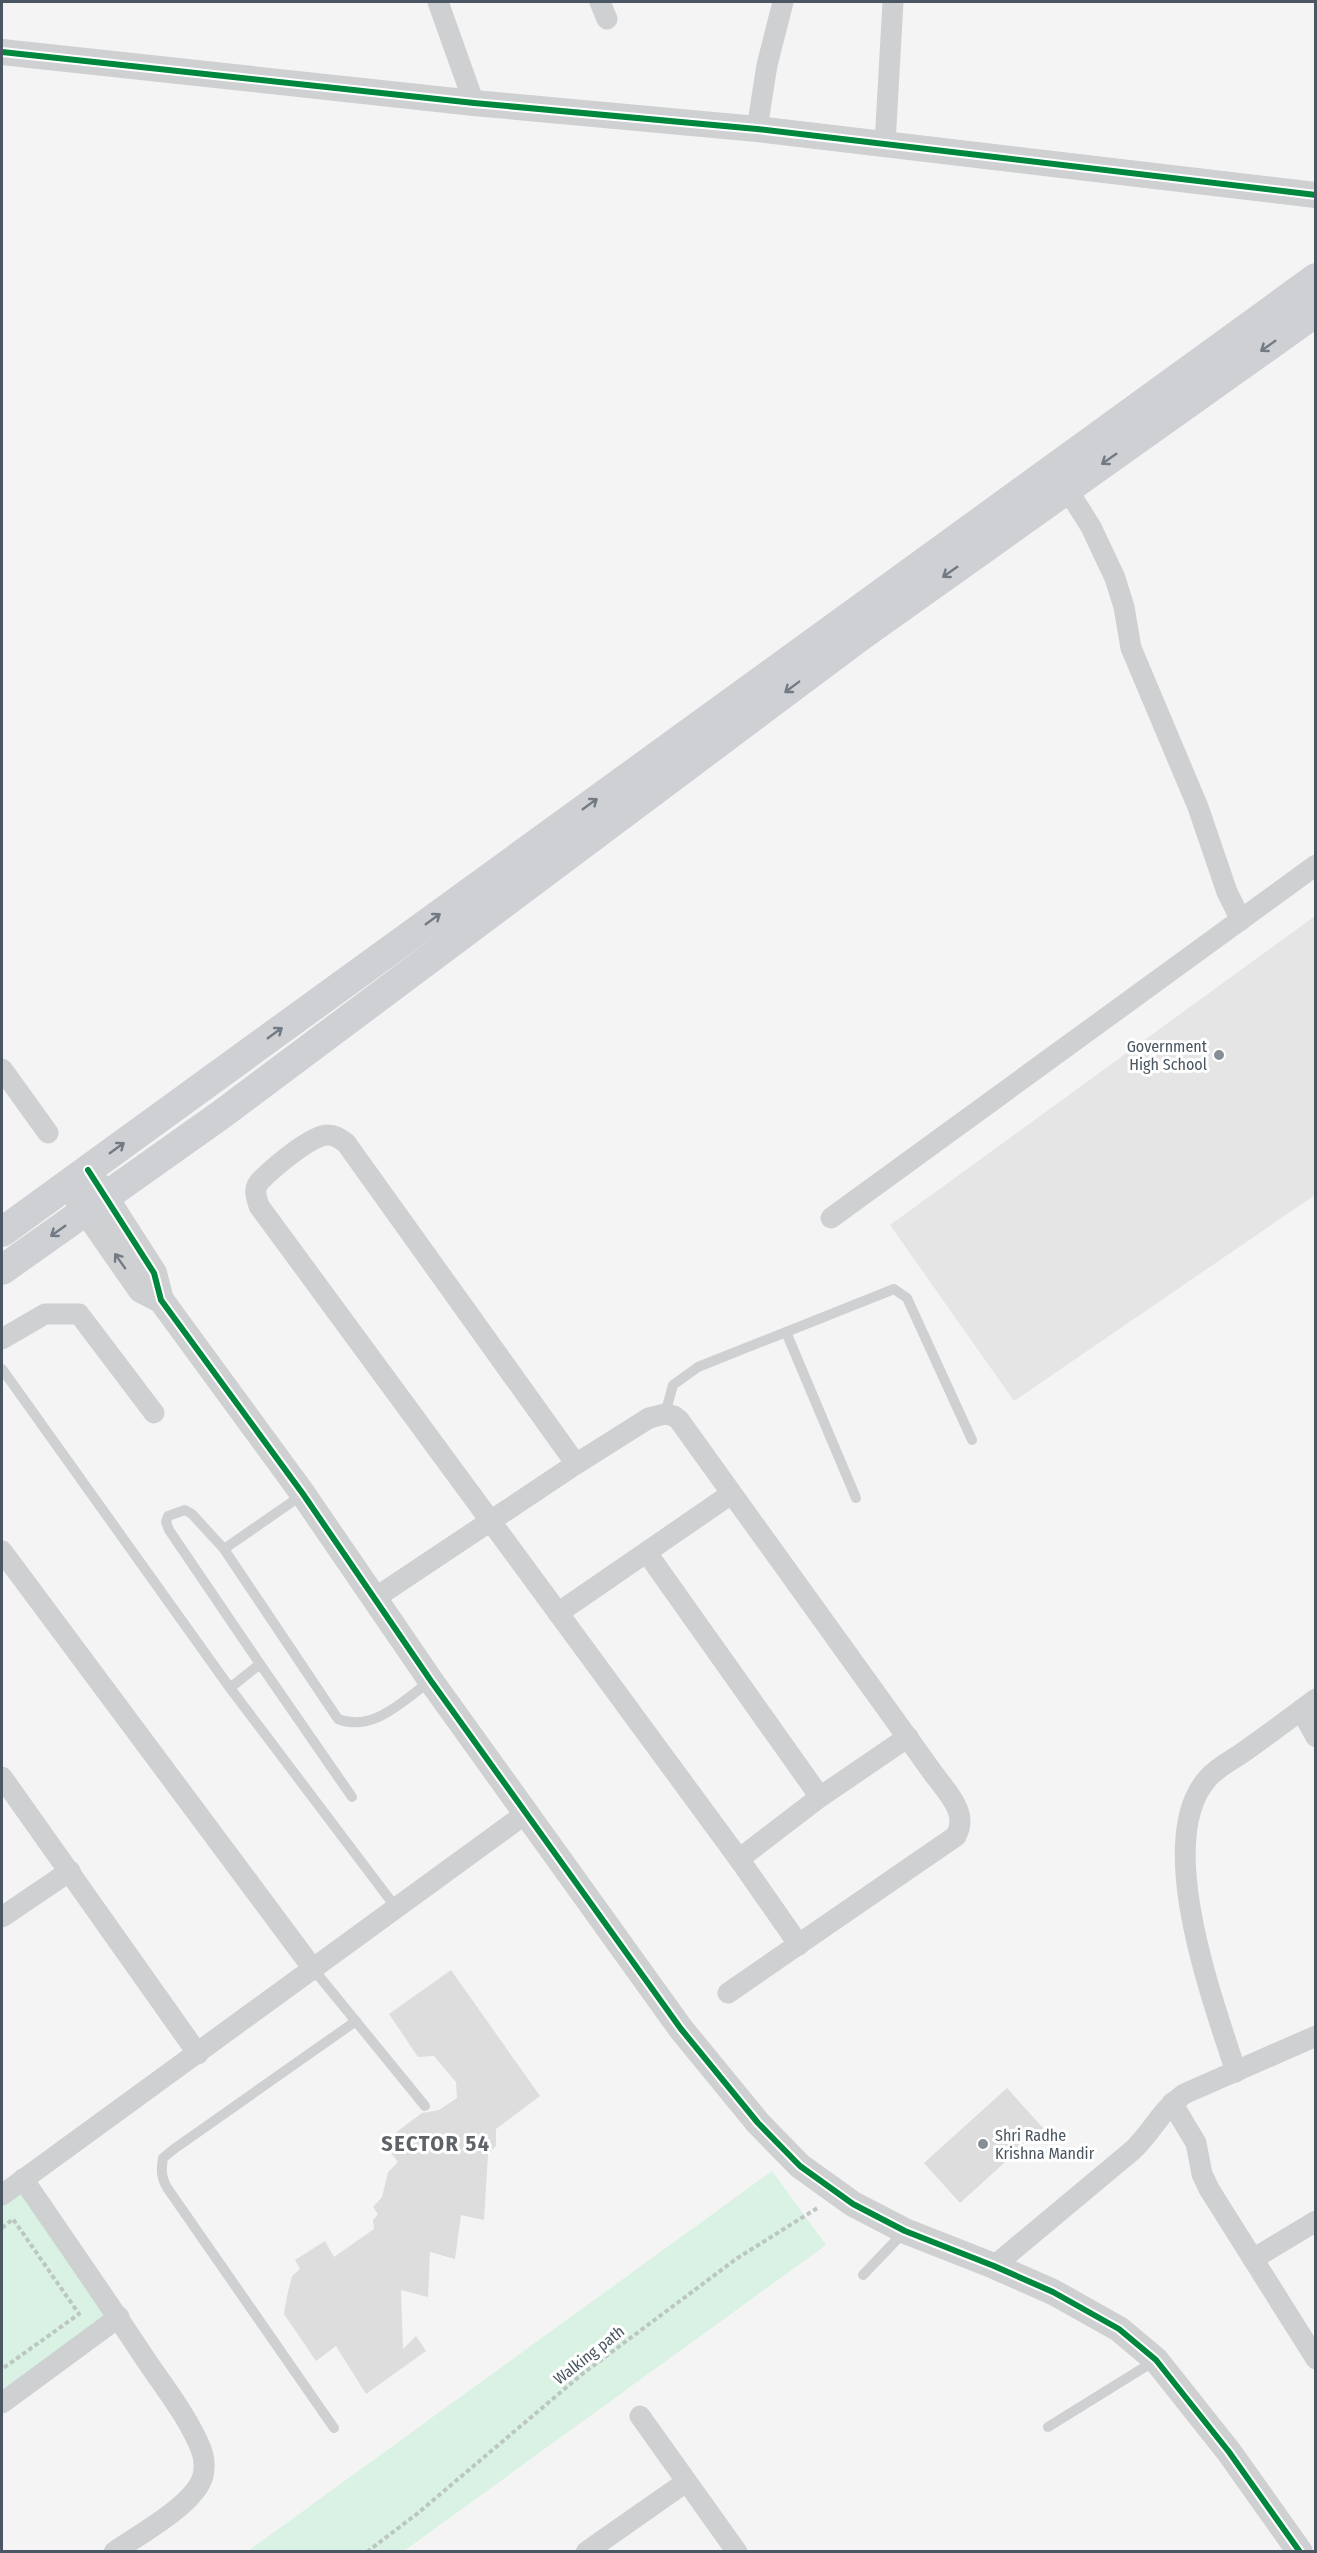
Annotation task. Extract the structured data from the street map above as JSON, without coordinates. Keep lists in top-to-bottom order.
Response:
{
  "streets": {
    "path": ["Walking path"]
  },
  "districts": ["SECTOR 54"],
  "places": ["Government High School", "Shri Radhe Krishna Mandir"]
}
